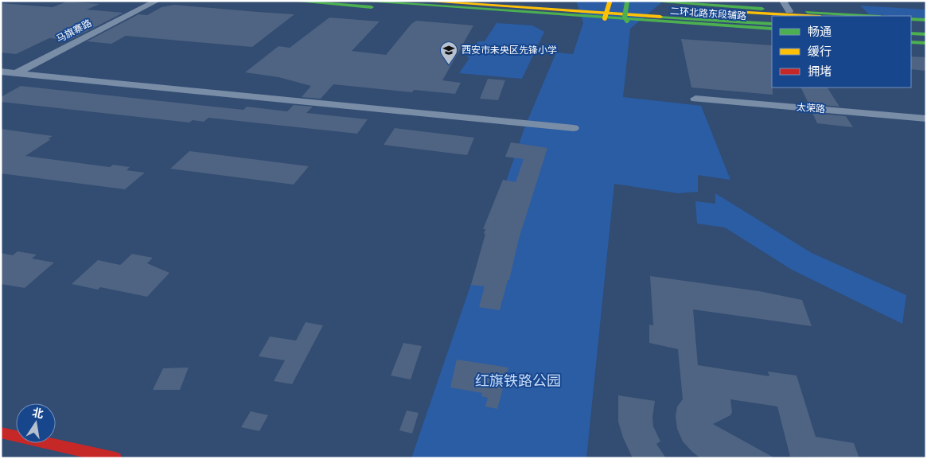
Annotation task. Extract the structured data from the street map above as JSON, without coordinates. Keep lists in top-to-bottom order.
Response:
{
  "streets": {
    "main road": ["二环北路东段辅路"],
    "street": ["马旗寨路", "太荣路"]
  },
  "parks": ["红旗铁路公园"],
  "places": {
    "school or university": ["西安市未央区先锋小学"]
  },
  "legend": ["畅通", "缓行", "拥堵"],
  "north": "top"
}
